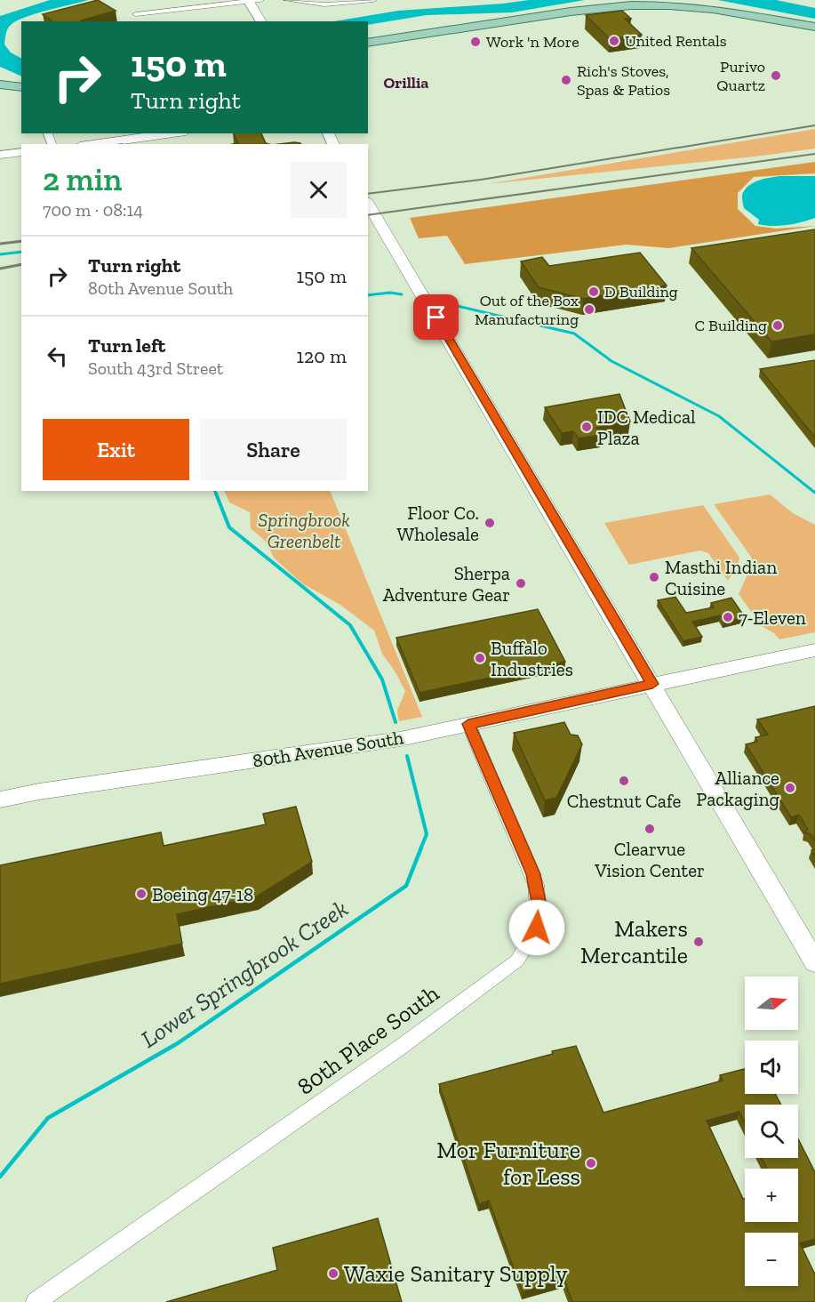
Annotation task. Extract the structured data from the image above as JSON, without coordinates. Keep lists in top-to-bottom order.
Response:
{
  "streets": {
    "main road": ["80th Avenue South"],
    "street": ["80th Place South"]
  },
  "crossings": [
    ["80th Avenue South", "80th Place South"]
  ],
  "districts": ["Orillia"],
  "water": ["Lower Springbrook Creek"],
  "parks": ["Springbrook Greenbelt"],
  "places": [
    "United Rentals",
    "Work 'n More",
    "Purivo Quartz",
    "Rich's Stoves, Spas & Patios",
    "D Building",
    "Out of the Box Manufacturing",
    "C Building",
    "IDC Medical Plaza",
    "Floor Co. Wholesale",
    "Masthi Indian Cuisine",
    "Sherpa Adventure Gear",
    "7-Eleven",
    "Buffalo Industries",
    "Chestnut Cafe",
    "Alliance Packaging",
    "Clearvue Vision Center",
    "Boeing 47-18",
    "Makers Mercantile",
    "Mor Furniture for Less",
    "Waxie Sanitary Supply"
  ],
  "north": "right",
  "page": {
    "turn": ["150 m", "Turn right"],
    "heading": ["2 min", "700 m · 08:14"],
    "list": [
      {
        "name": "Turn right",
        "note": "80th Avenue South",
        "value": "150 m"
      },
      {
        "name": "Turn left",
        "note": "South 43rd Street",
        "value": "120 m"
      }
    ],
    "buttons": ["Exit", "Share"],
    "map_buttons": ["+", "−"]
  }
}
